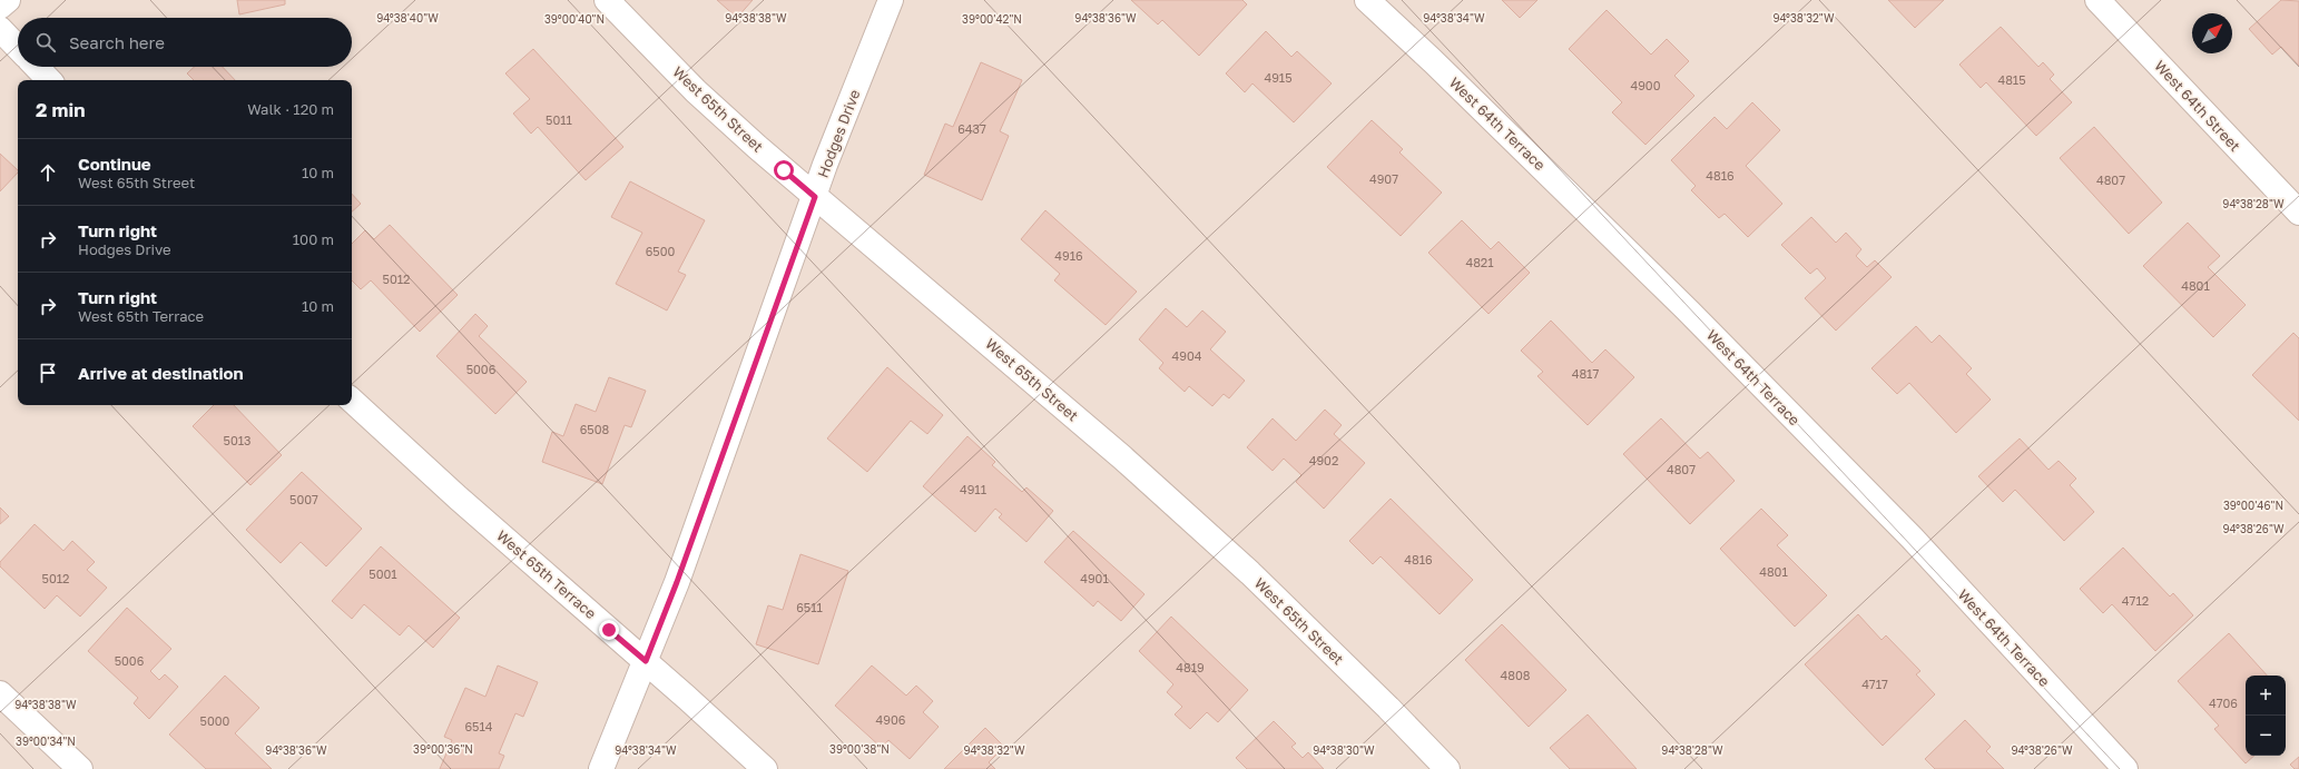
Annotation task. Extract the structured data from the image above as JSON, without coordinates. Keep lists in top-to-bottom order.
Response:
{
  "streets": {
    "street": [
      "West 64th Street",
      "West 65th Street",
      "West 64th Terrace",
      "Hodges Drive",
      "West 65th Terrace"
    ]
  },
  "crossings": [
    ["West 65th Street", "Hodges Drive"],
    ["Hodges Drive", "West 65th Terrace"]
  ],
  "house_numbers": [
    "4915",
    "4815",
    "4900",
    "5011",
    "6437",
    "4816",
    "4907",
    "4807",
    "6500",
    "4916",
    "4821",
    "5012",
    "4801",
    "4904",
    "5006",
    "4817",
    "6508",
    "5013",
    "4902",
    "4807",
    "4911",
    "5007",
    "4816",
    "4801",
    "5001",
    "5012",
    "4901",
    "4712",
    "6511",
    "5006",
    "4819",
    "4808",
    "4717",
    "4706",
    "4906",
    "5000",
    "6514"
  ],
  "north": "top right",
  "page": {
    "search": "Search here",
    "heading": ["2 min", "Walk · 120 m"],
    "list": [
      ["Continue", "West 65th Street", "10 m"],
      ["Turn right", "Hodges Drive", "100 m"],
      ["Turn right", "West 65th Terrace", "10 m"],
      "Arrive at destination"
    ],
    "map_buttons": ["+", "−"]
  },
  "coordinates": [
    "94°38'40\"W",
    "94°38'38\"W",
    "94°38'36\"W",
    "94°38'34\"W",
    "94°38'32\"W",
    "39°00'40\"N",
    "39°00'42\"N",
    "94°38'28\"W",
    "39°00'46\"N",
    "94°38'26\"W",
    "39°00'34\"N",
    "39°00'36\"N",
    "39°00'38\"N",
    "94°38'30\"W"
  ]
}
